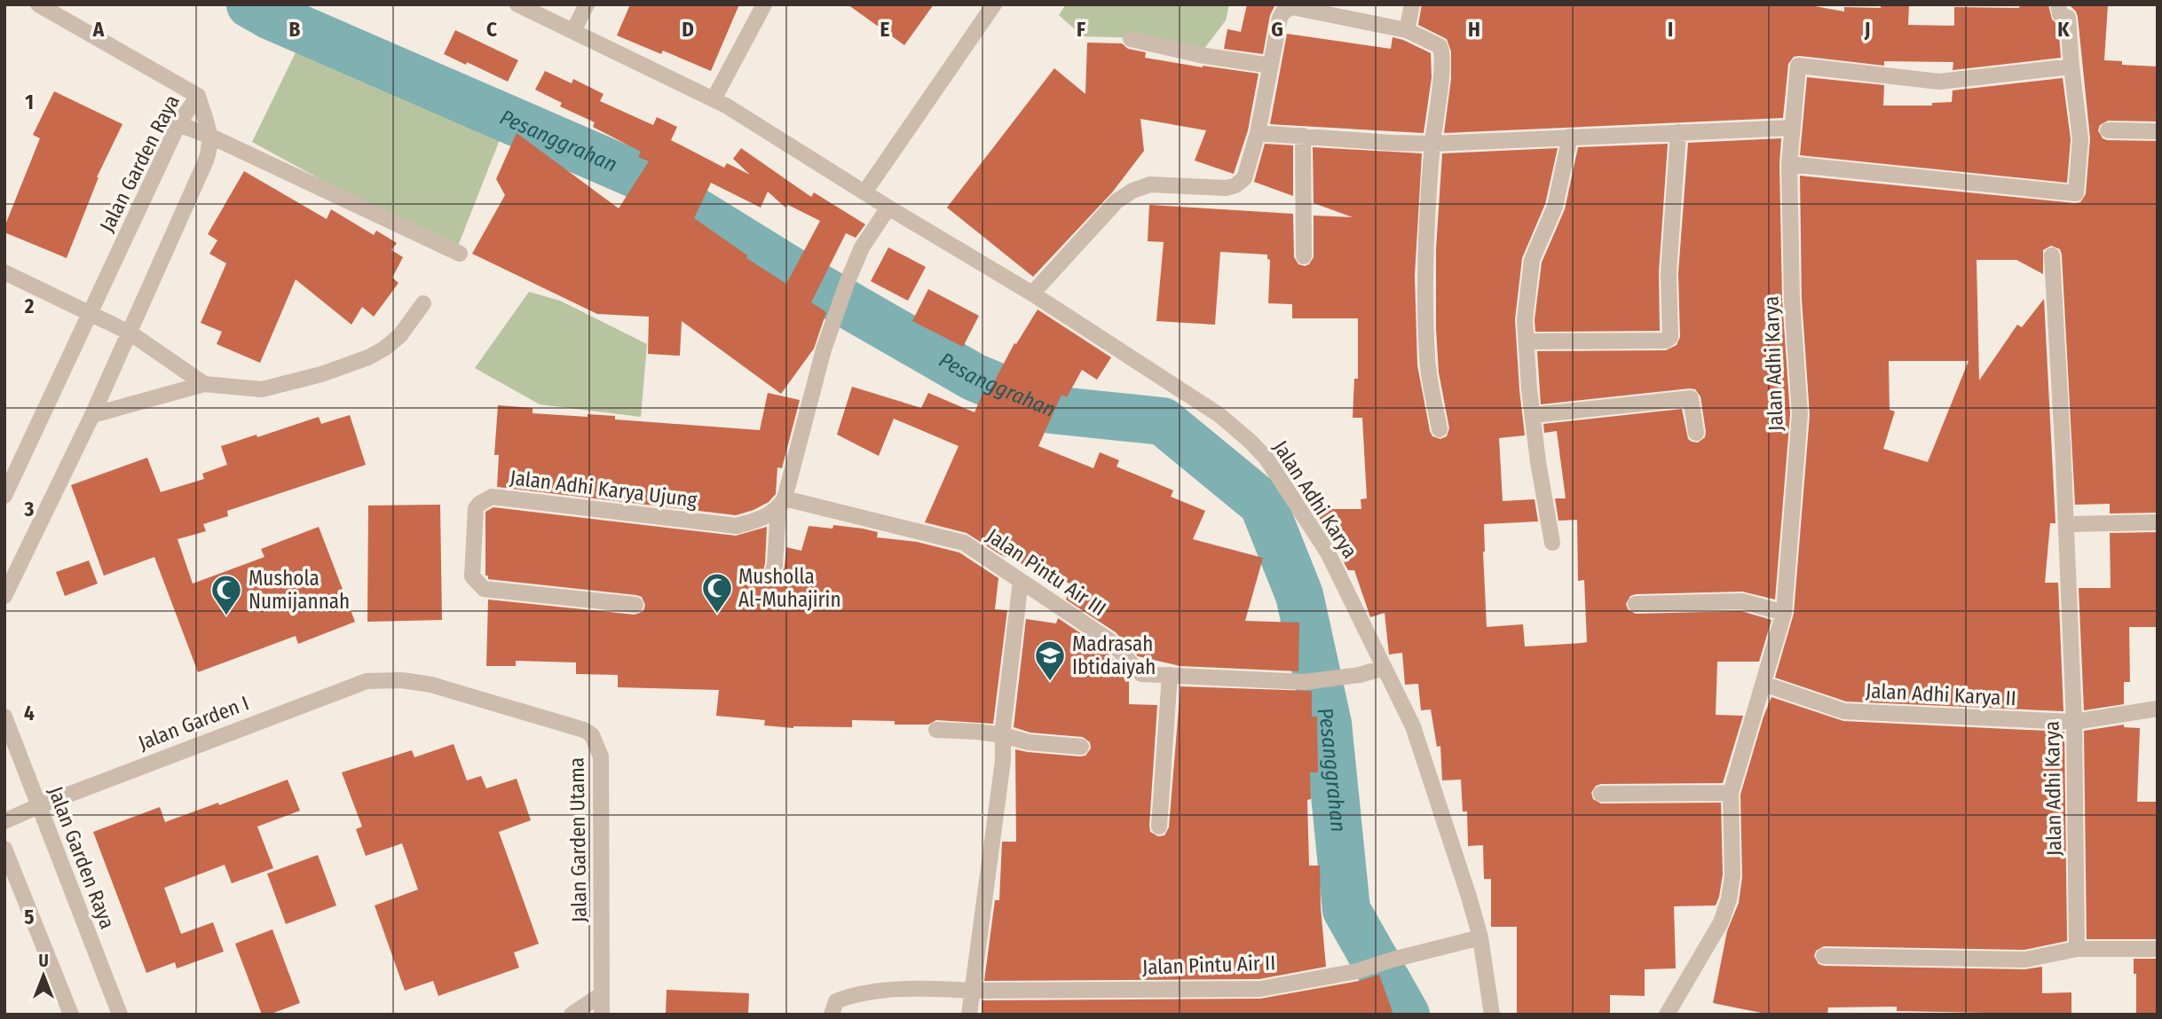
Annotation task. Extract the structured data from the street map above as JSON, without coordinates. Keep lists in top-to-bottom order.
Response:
{
  "streets": {
    "street": [
      "Jalan Garden Raya",
      "Jalan Adhi Karya",
      "Jalan Adhi Karya Ujung",
      "Jalan Pintu Air III",
      "Jalan Adhi Karya II",
      "Jalan Garden I",
      "Jalan Garden Utama",
      "Jalan Pintu Air II"
    ]
  },
  "crossings": [
    ["Jalan Garden Raya", "Jalan Garden I"],
    ["Jalan Adhi Karya", "Jalan Pintu Air III"],
    ["Jalan Adhi Karya", "Jalan Adhi Karya II"],
    ["Jalan Adhi Karya", "Jalan Pintu Air II"],
    ["Jalan Adhi Karya Ujung", "Jalan Pintu Air III"],
    ["Jalan Garden I", "Jalan Garden Utama"]
  ],
  "water": ["Pesanggrahan"],
  "places": {
    "mosque": ["Musholla Al-Muhajirin", "Mushola Numijannah"],
    "school or university": ["Madrasah Ibtidaiyah"]
  },
  "north": "top",
  "grid": {
    "columns": [
      "A",
      "B",
      "C",
      "D",
      "E",
      "F",
      "G",
      "H",
      "I",
      "J",
      "K"
    ],
    "rows": [
      "1",
      "2",
      "3",
      "4",
      "5"
    ]
  }
}
